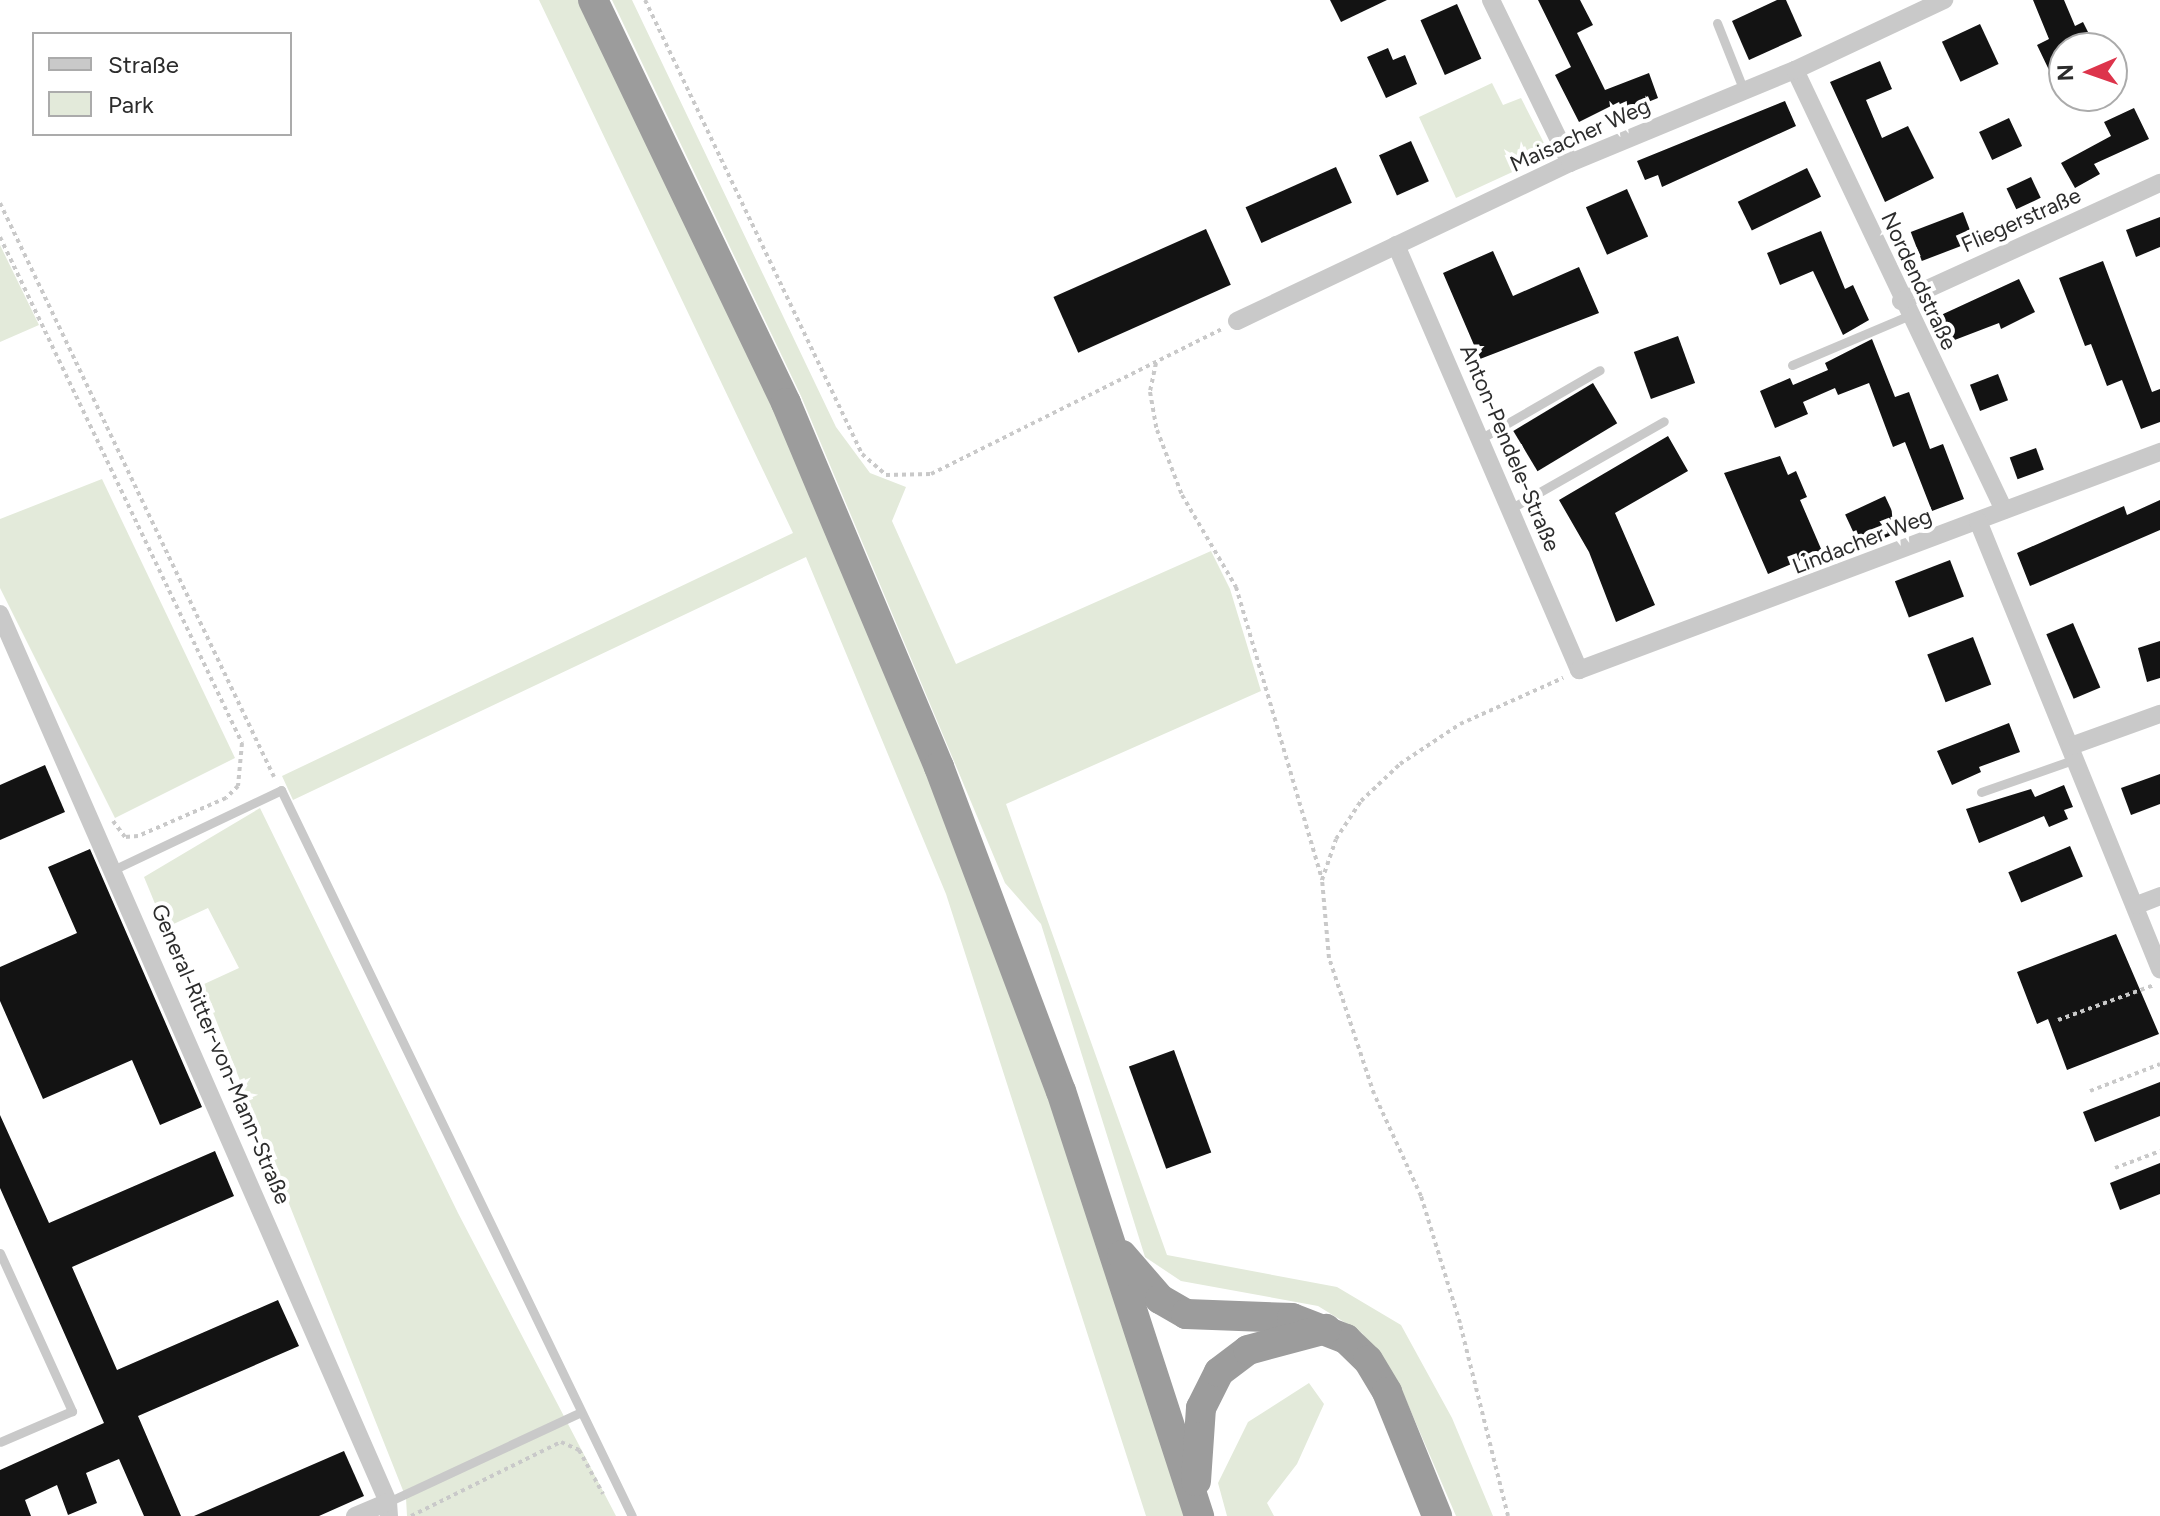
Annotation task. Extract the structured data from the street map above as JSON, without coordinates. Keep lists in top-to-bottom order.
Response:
{
  "streets": {
    "street": [
      "Maisacher Weg",
      "Fliegerstraße",
      "Nordendstraße",
      "Anton-Pendele-Straße",
      "Lindacher Weg",
      "General-Ritter-von-Mann-Straße"
    ]
  },
  "crossings": [
    ["Maisacher Weg", "Nordendstraße"],
    ["Maisacher Weg", "Anton-Pendele-Straße"],
    ["Fliegerstraße", "Nordendstraße"],
    ["Nordendstraße", "Lindacher Weg"],
    ["Anton-Pendele-Straße", "Lindacher Weg"]
  ],
  "legend": ["Straße", "Park"],
  "north": "left"
}
